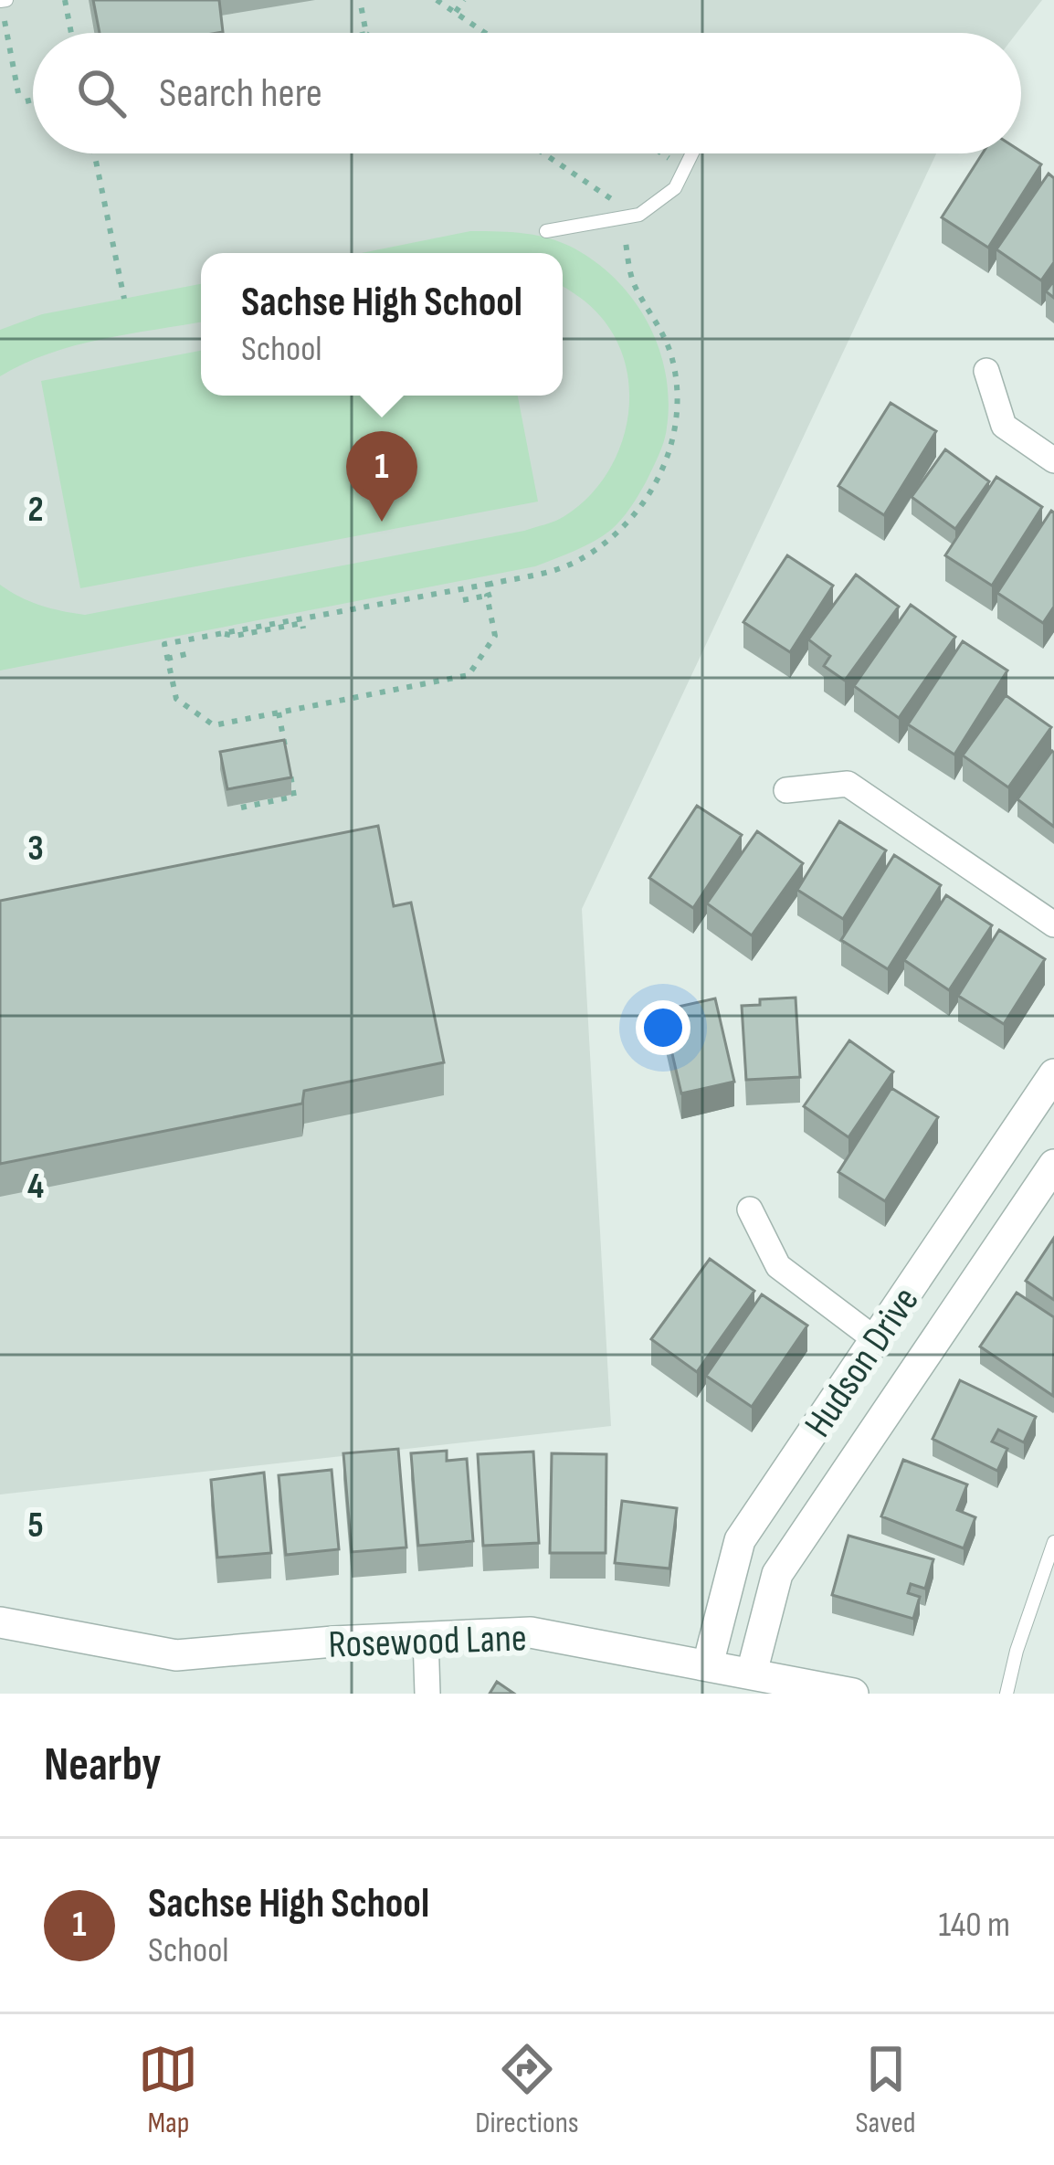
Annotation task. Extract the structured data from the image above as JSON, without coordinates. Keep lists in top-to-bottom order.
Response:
{
  "streets": {
    "street": ["Hudson Drive", "Rosewood Lane"]
  },
  "crossings": [
    ["Hudson Drive", "Rosewood Lane"]
  ],
  "page": {
    "search": "Search here",
    "popup": ["Sachse High School", "School"],
    "pins": "1",
    "heading": "Nearby",
    "list": [
      {
        "mark": "1",
        "name": "Sachse High School",
        "note": "School",
        "value": "140 m"
      }
    ],
    "nav": ["Map", "Directions", "Saved"]
  },
  "grid": {
    "rows": [
      "2",
      "3",
      "4",
      "5"
    ]
  }
}
